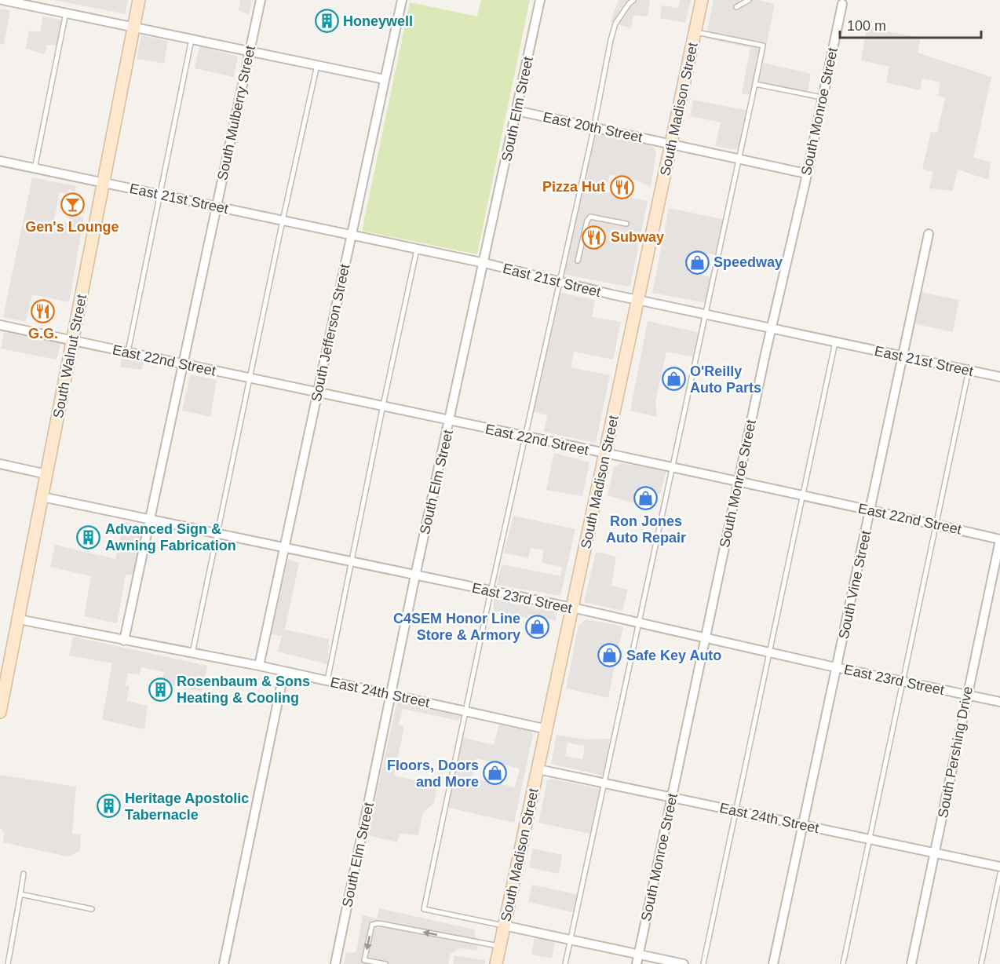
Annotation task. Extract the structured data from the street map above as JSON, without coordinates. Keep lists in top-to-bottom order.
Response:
{
  "streets": {
    "main road": ["South Madison Street", "South Walnut Street"],
    "street": [
      "South Elm Street",
      "South Monroe Street",
      "South Mulberry Street",
      "East 20th Street",
      "East 21st Street",
      "South Jefferson Street",
      "East 22nd Street",
      "South Vine Street",
      "East 23rd Street",
      "East 24th Street",
      "South Pershing Drive"
    ]
  },
  "crossings": [
    ["South Elm Street", "East 20th Street"],
    ["South Elm Street", "East 21st Street"],
    ["South Elm Street", "East 22nd Street"],
    ["South Elm Street", "East 23rd Street"],
    ["South Elm Street", "East 24th Street"],
    ["South Madison Street", "East 20th Street"],
    ["South Madison Street", "East 21st Street"],
    ["South Madison Street", "East 22nd Street"],
    ["South Madison Street", "East 23rd Street"],
    ["South Madison Street", "East 24th Street"],
    ["South Monroe Street", "East 20th Street"],
    ["South Monroe Street", "East 21st Street"],
    ["South Monroe Street", "East 22nd Street"],
    ["South Monroe Street", "East 23rd Street"],
    ["South Monroe Street", "East 24th Street"],
    ["South Mulberry Street", "East 21st Street"],
    ["South Mulberry Street", "East 22nd Street"],
    ["South Mulberry Street", "East 23rd Street"],
    ["South Mulberry Street", "East 24th Street"],
    ["East 21st Street", "South Jefferson Street"],
    ["East 21st Street", "South Walnut Street"],
    ["East 21st Street", "South Vine Street"],
    ["South Jefferson Street", "East 22nd Street"],
    ["South Jefferson Street", "East 23rd Street"],
    ["South Jefferson Street", "East 24th Street"],
    ["South Walnut Street", "East 22nd Street"],
    ["South Walnut Street", "East 23rd Street"],
    ["South Walnut Street", "East 24th Street"],
    ["East 22nd Street", "South Vine Street"],
    ["East 22nd Street", "South Pershing Drive"],
    ["South Vine Street", "East 23rd Street"],
    ["South Vine Street", "East 24th Street"],
    ["East 23rd Street", "South Pershing Drive"],
    ["East 24th Street", "South Pershing Drive"]
  ],
  "places": {
    "building": [
      "Honeywell",
      "Advanced Sign & Awning Fabrication",
      "Rosenbaum & Sons Heating & Cooling",
      "Heritage Apostolic Tabernacle"
    ],
    "restaurant": ["Pizza Hut", "Subway", "G.G."],
    "bar": ["Gen's Lounge"],
    "shop": [
      "Speedway",
      "O'Reilly Auto Parts",
      "Ron Jones Auto Repair",
      "C4SEM Honor Line Store & Armory",
      "Safe Key Auto",
      "Floors, Doors and More"
    ]
  },
  "scale_bar": "100 m"
}
